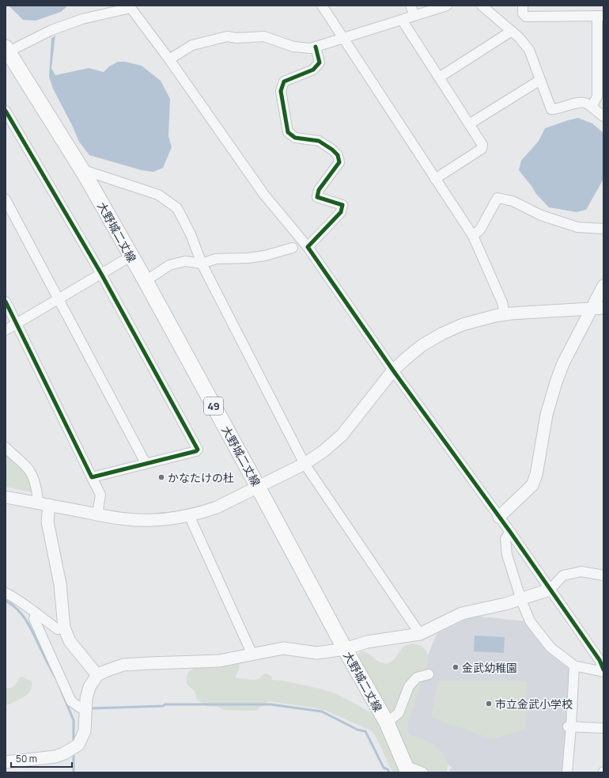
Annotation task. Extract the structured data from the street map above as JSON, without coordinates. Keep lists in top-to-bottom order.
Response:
{
  "streets": {
    "main road": ["大野城二丈線", "49"]
  },
  "places": ["かなたけの杜", "金武幼稚園", "市立金武小学校"],
  "scale_bar": "50 m"
}
